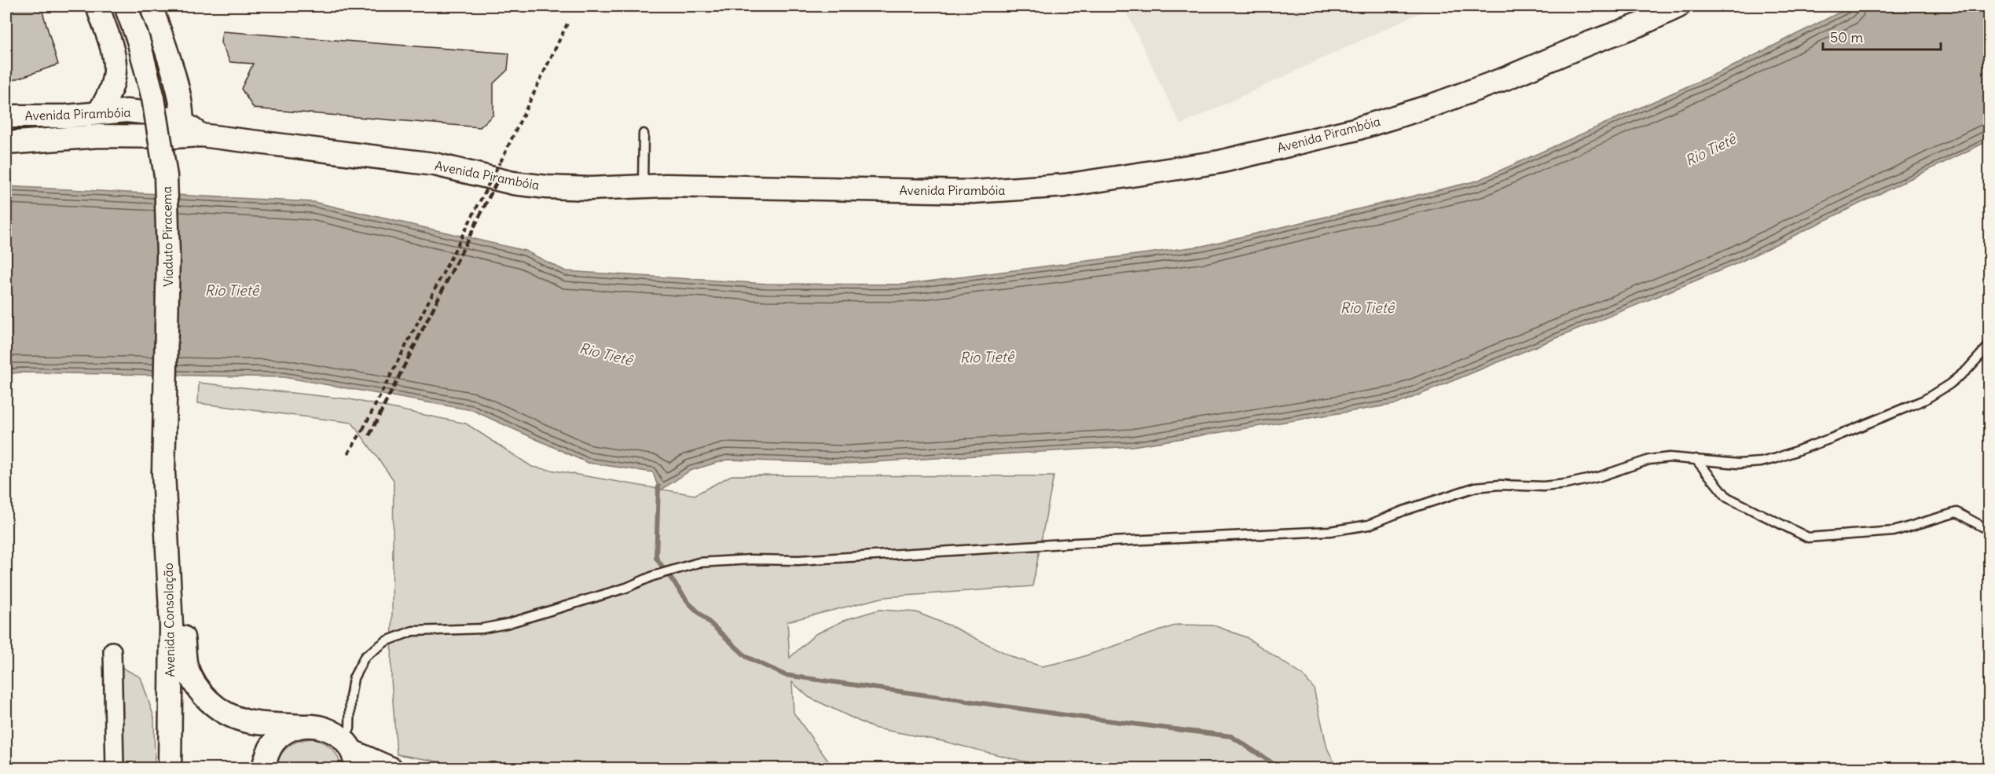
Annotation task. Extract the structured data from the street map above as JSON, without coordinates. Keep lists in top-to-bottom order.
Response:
{
  "streets": {
    "main road": ["Avenida Pirambóia", "Viaduto Piracema", "Avenida Consolação"]
  },
  "crossings": [
    ["Viaduto Piracema", "Avenida Consolação"]
  ],
  "water": ["Rio Tietê"],
  "scale_bar": "50 m"
}
